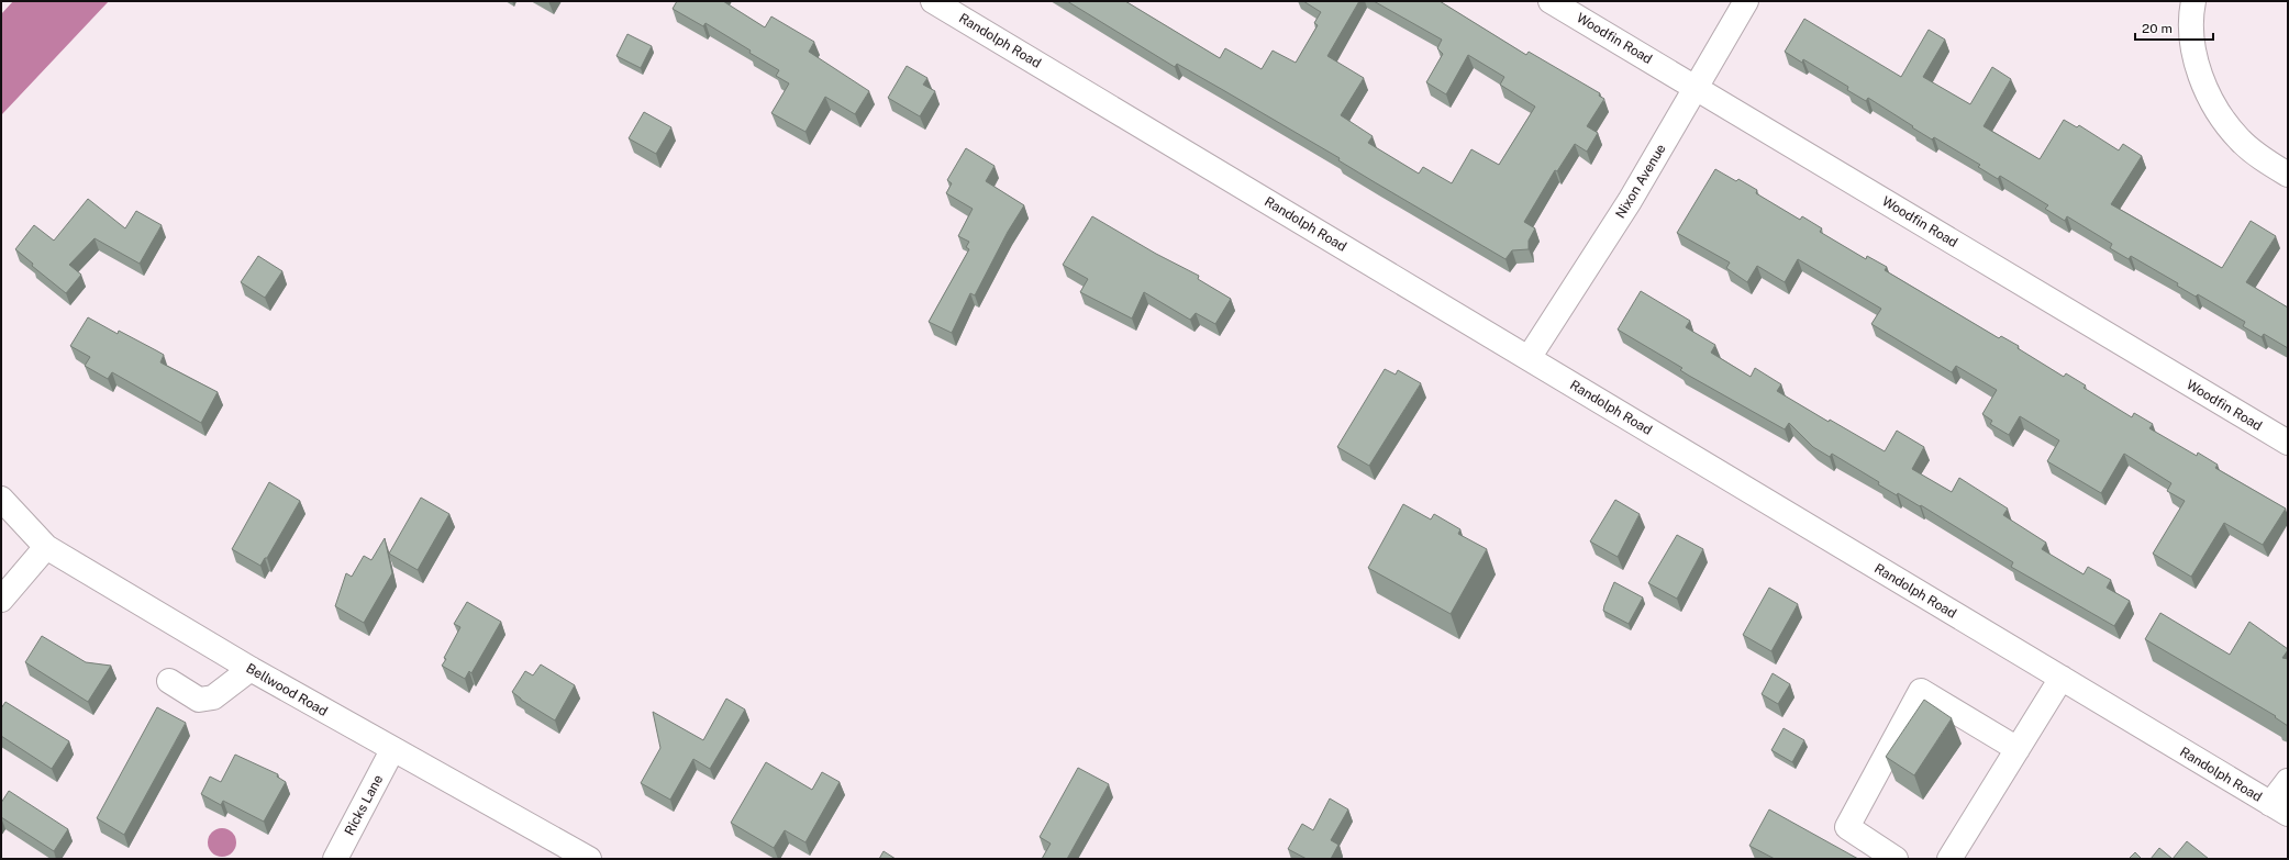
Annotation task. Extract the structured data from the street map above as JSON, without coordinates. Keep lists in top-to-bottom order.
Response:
{
  "streets": {
    "street": [
      "Woodfin Road",
      "Randolph Road",
      "Nixon Avenue",
      "Bellwood Road",
      "Ricks Lane"
    ]
  },
  "crossings": [
    ["Woodfin Road", "Nixon Avenue"],
    ["Randolph Road", "Nixon Avenue"],
    ["Bellwood Road", "Ricks Lane"]
  ],
  "scale_bar": "20 m"
}
